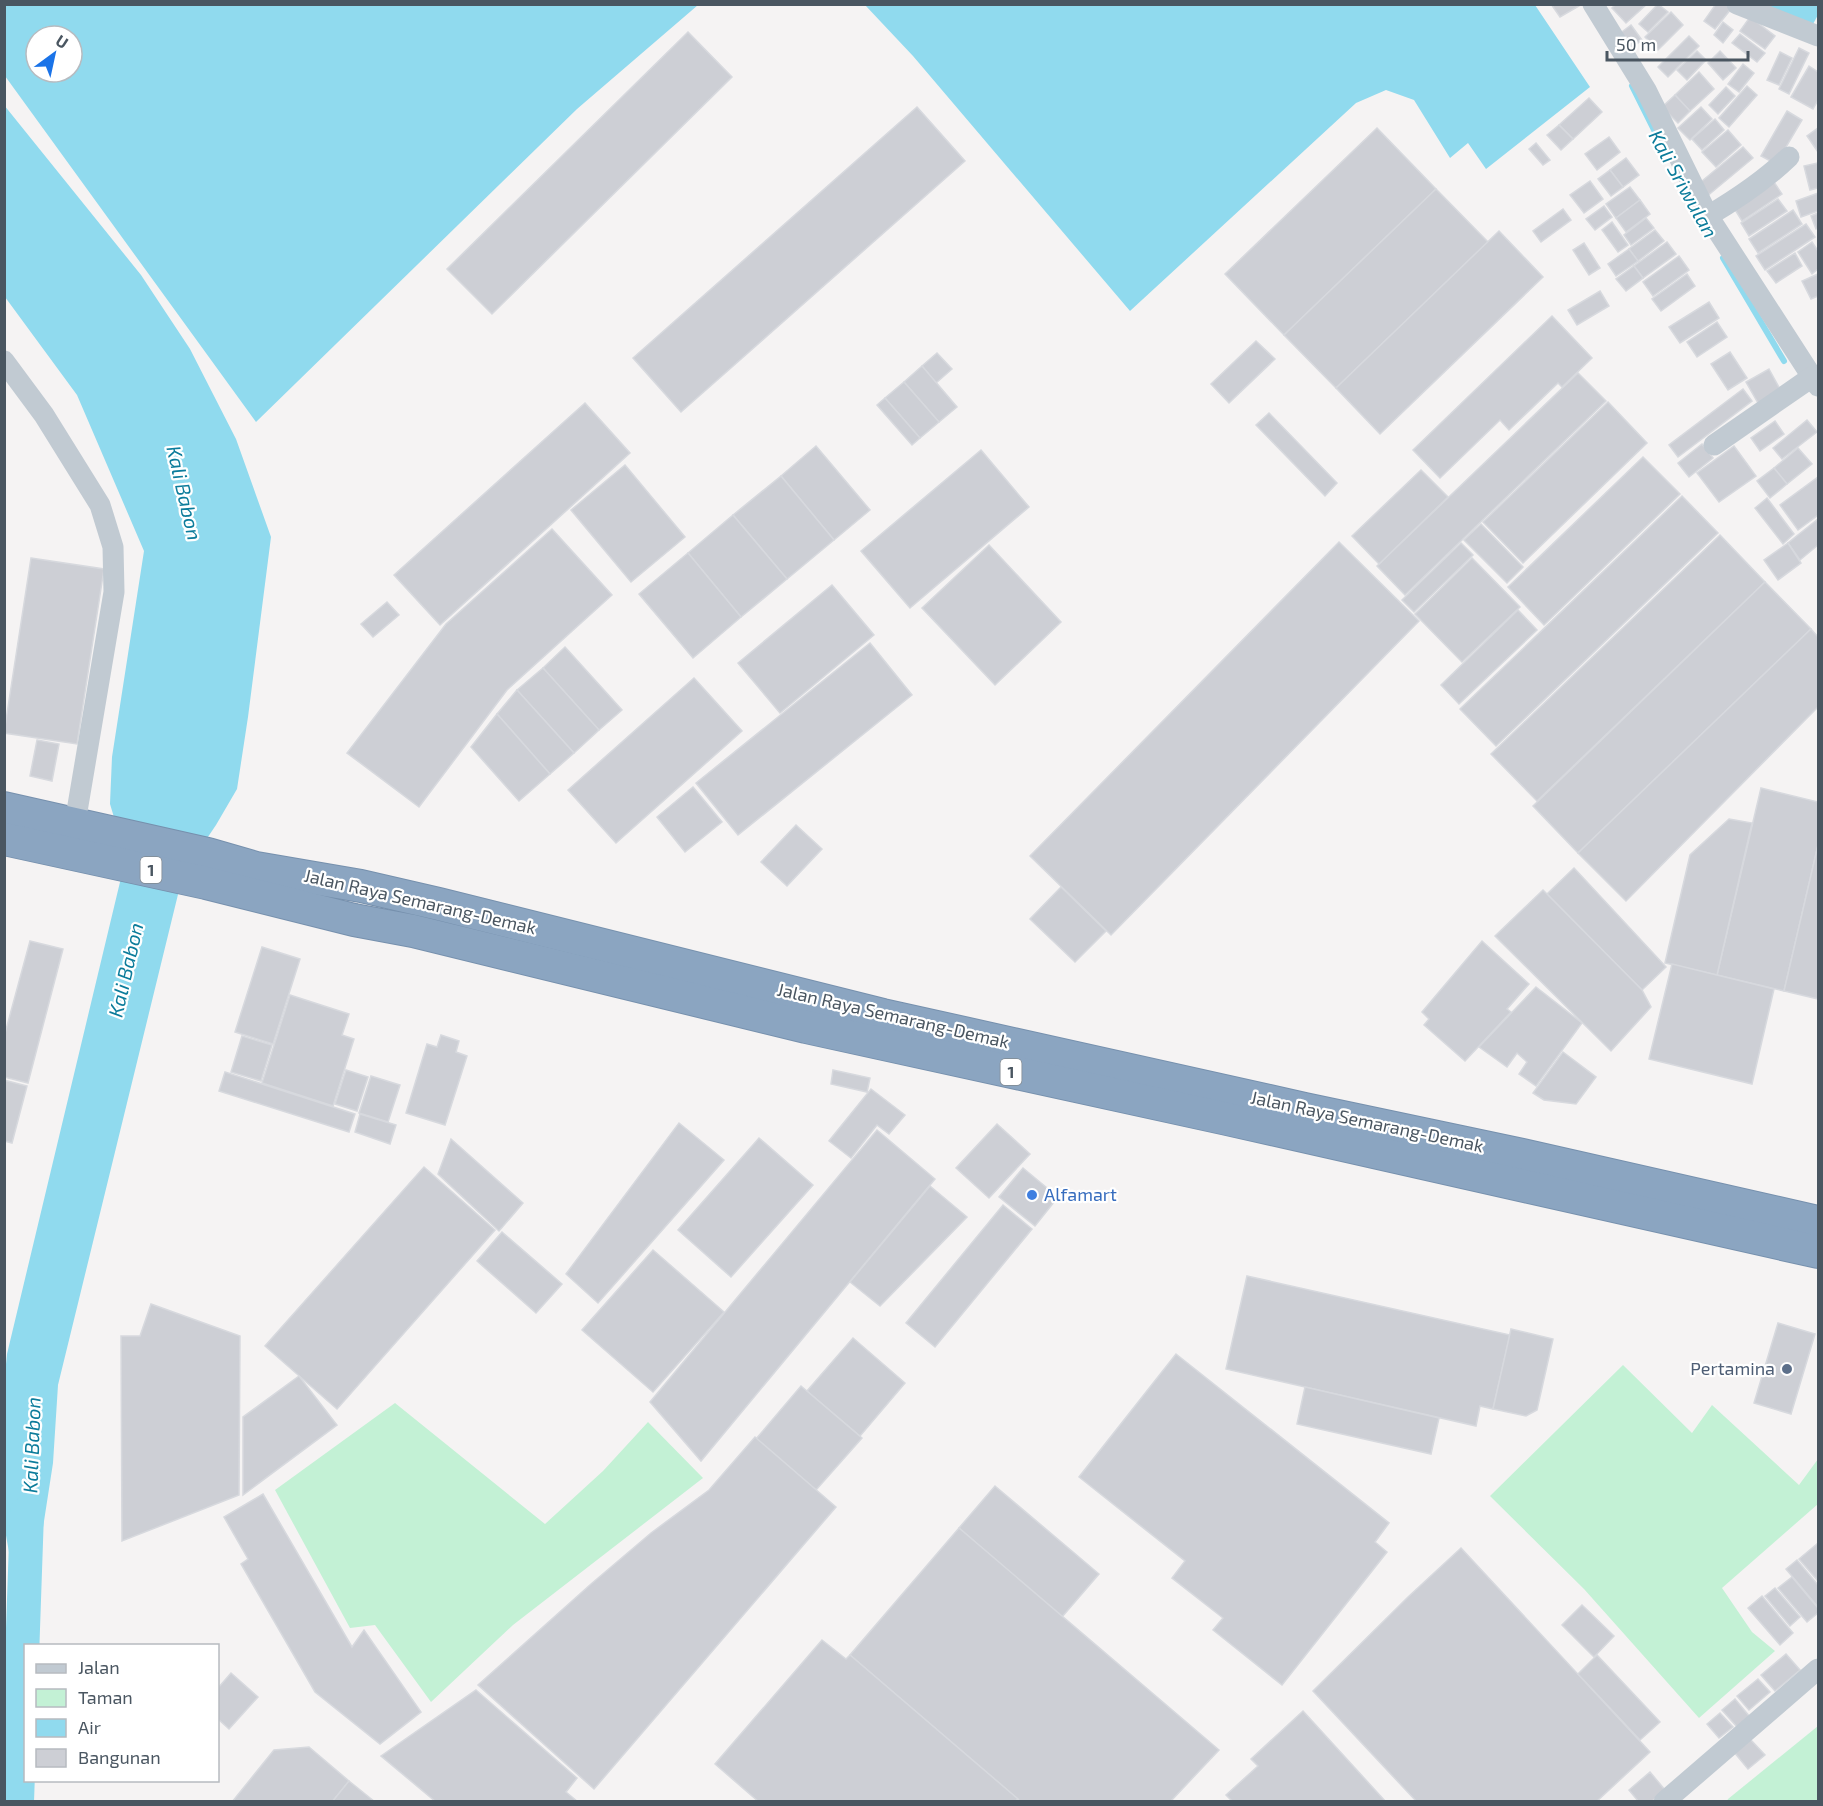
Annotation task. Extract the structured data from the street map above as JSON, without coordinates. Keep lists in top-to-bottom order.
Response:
{
  "streets": {
    "highway": ["1", "Jalan Raya Semarang-Demak"]
  },
  "water": ["Kali Sriwulan", "Kali Babon"],
  "places": ["Alfamart", "Pertamina"],
  "legend": [
    "Jalan",
    "Taman",
    "Air",
    "Bangunan"
  ],
  "scale_bar": "50 m",
  "north": "top right"
}
